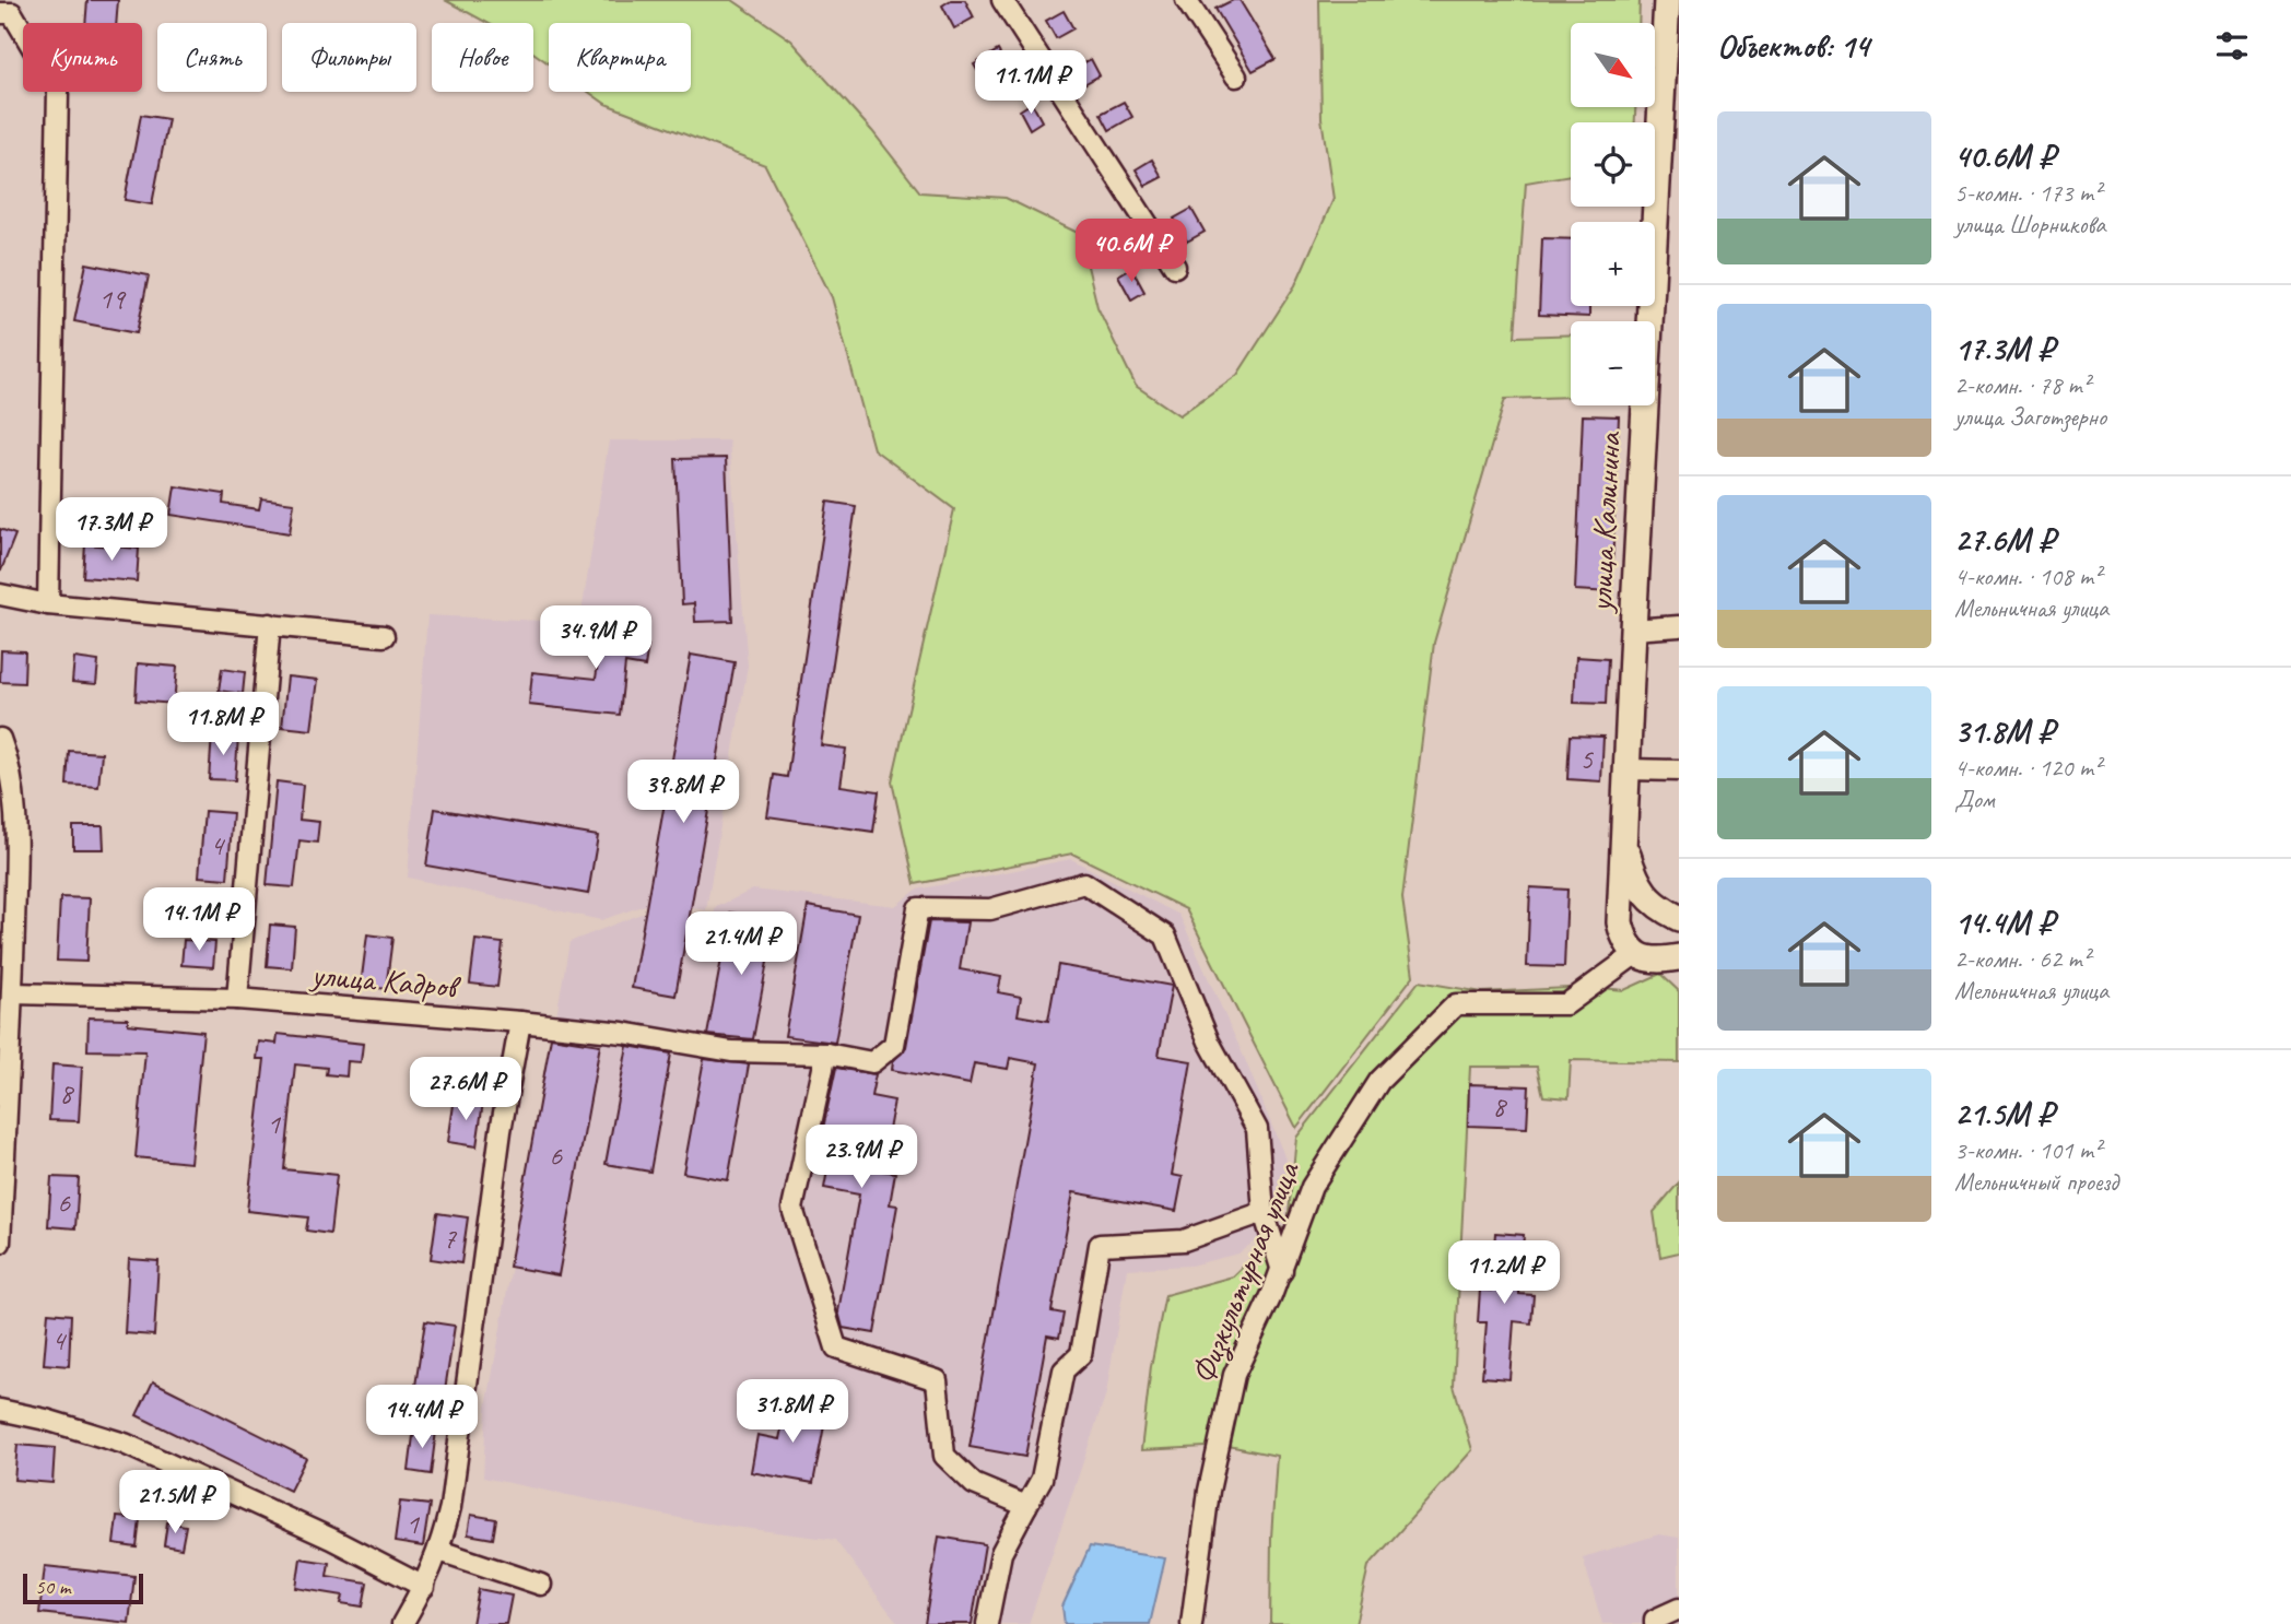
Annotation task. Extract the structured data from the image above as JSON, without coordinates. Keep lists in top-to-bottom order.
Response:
{
  "streets": {
    "main road": ["улица Калинина"],
    "street": ["улица Кадров", "Физкультурная улица"]
  },
  "crossings": [
    ["улица Калинина", "Физкультурная улица"]
  ],
  "house_numbers": [
    "19",
    "5",
    "4",
    "8",
    "8",
    "1",
    "6",
    "6",
    "7",
    "4",
    "1"
  ],
  "scale_bar": "50 m",
  "north": "bottom right",
  "page": {
    "heading": "Объектов: 14",
    "map_buttons": ["+", "−"],
    "chip": [
      "Купить",
      "Снять",
      "Фильтры",
      "Новое",
      "Квартира"
    ],
    "price": [
      "11.1M ₽",
      "40.6M ₽",
      "17.3M ₽",
      "34.9M ₽",
      "11.8M ₽",
      "39.8M ₽",
      "14.1M ₽",
      "21.4M ₽",
      "27.6M ₽",
      "23.9M ₽",
      "11.2M ₽",
      "31.8M ₽",
      "14.4M ₽",
      "21.5M ₽"
    ],
    "list": [
      {
        "name": "40.6M ₽",
        "note": "5-комн. · 173 m² · улица Шорникова"
      },
      {
        "name": "17.3M ₽",
        "note": "2-комн. · 78 m² · улица Заготзерно"
      },
      {
        "name": "27.6M ₽",
        "note": "4-комн. · 108 m² · Мельничная улица"
      },
      {
        "name": "31.8M ₽",
        "note": "4-комн. · 120 m² · Дом"
      },
      {
        "name": "14.4M ₽",
        "note": "2-комн. · 62 m² · Мельничная улица"
      },
      {
        "name": "21.5M ₽",
        "note": "3-комн. · 101 m² · Мельничный проезд"
      }
    ],
    "scale": "50 m"
  }
}
